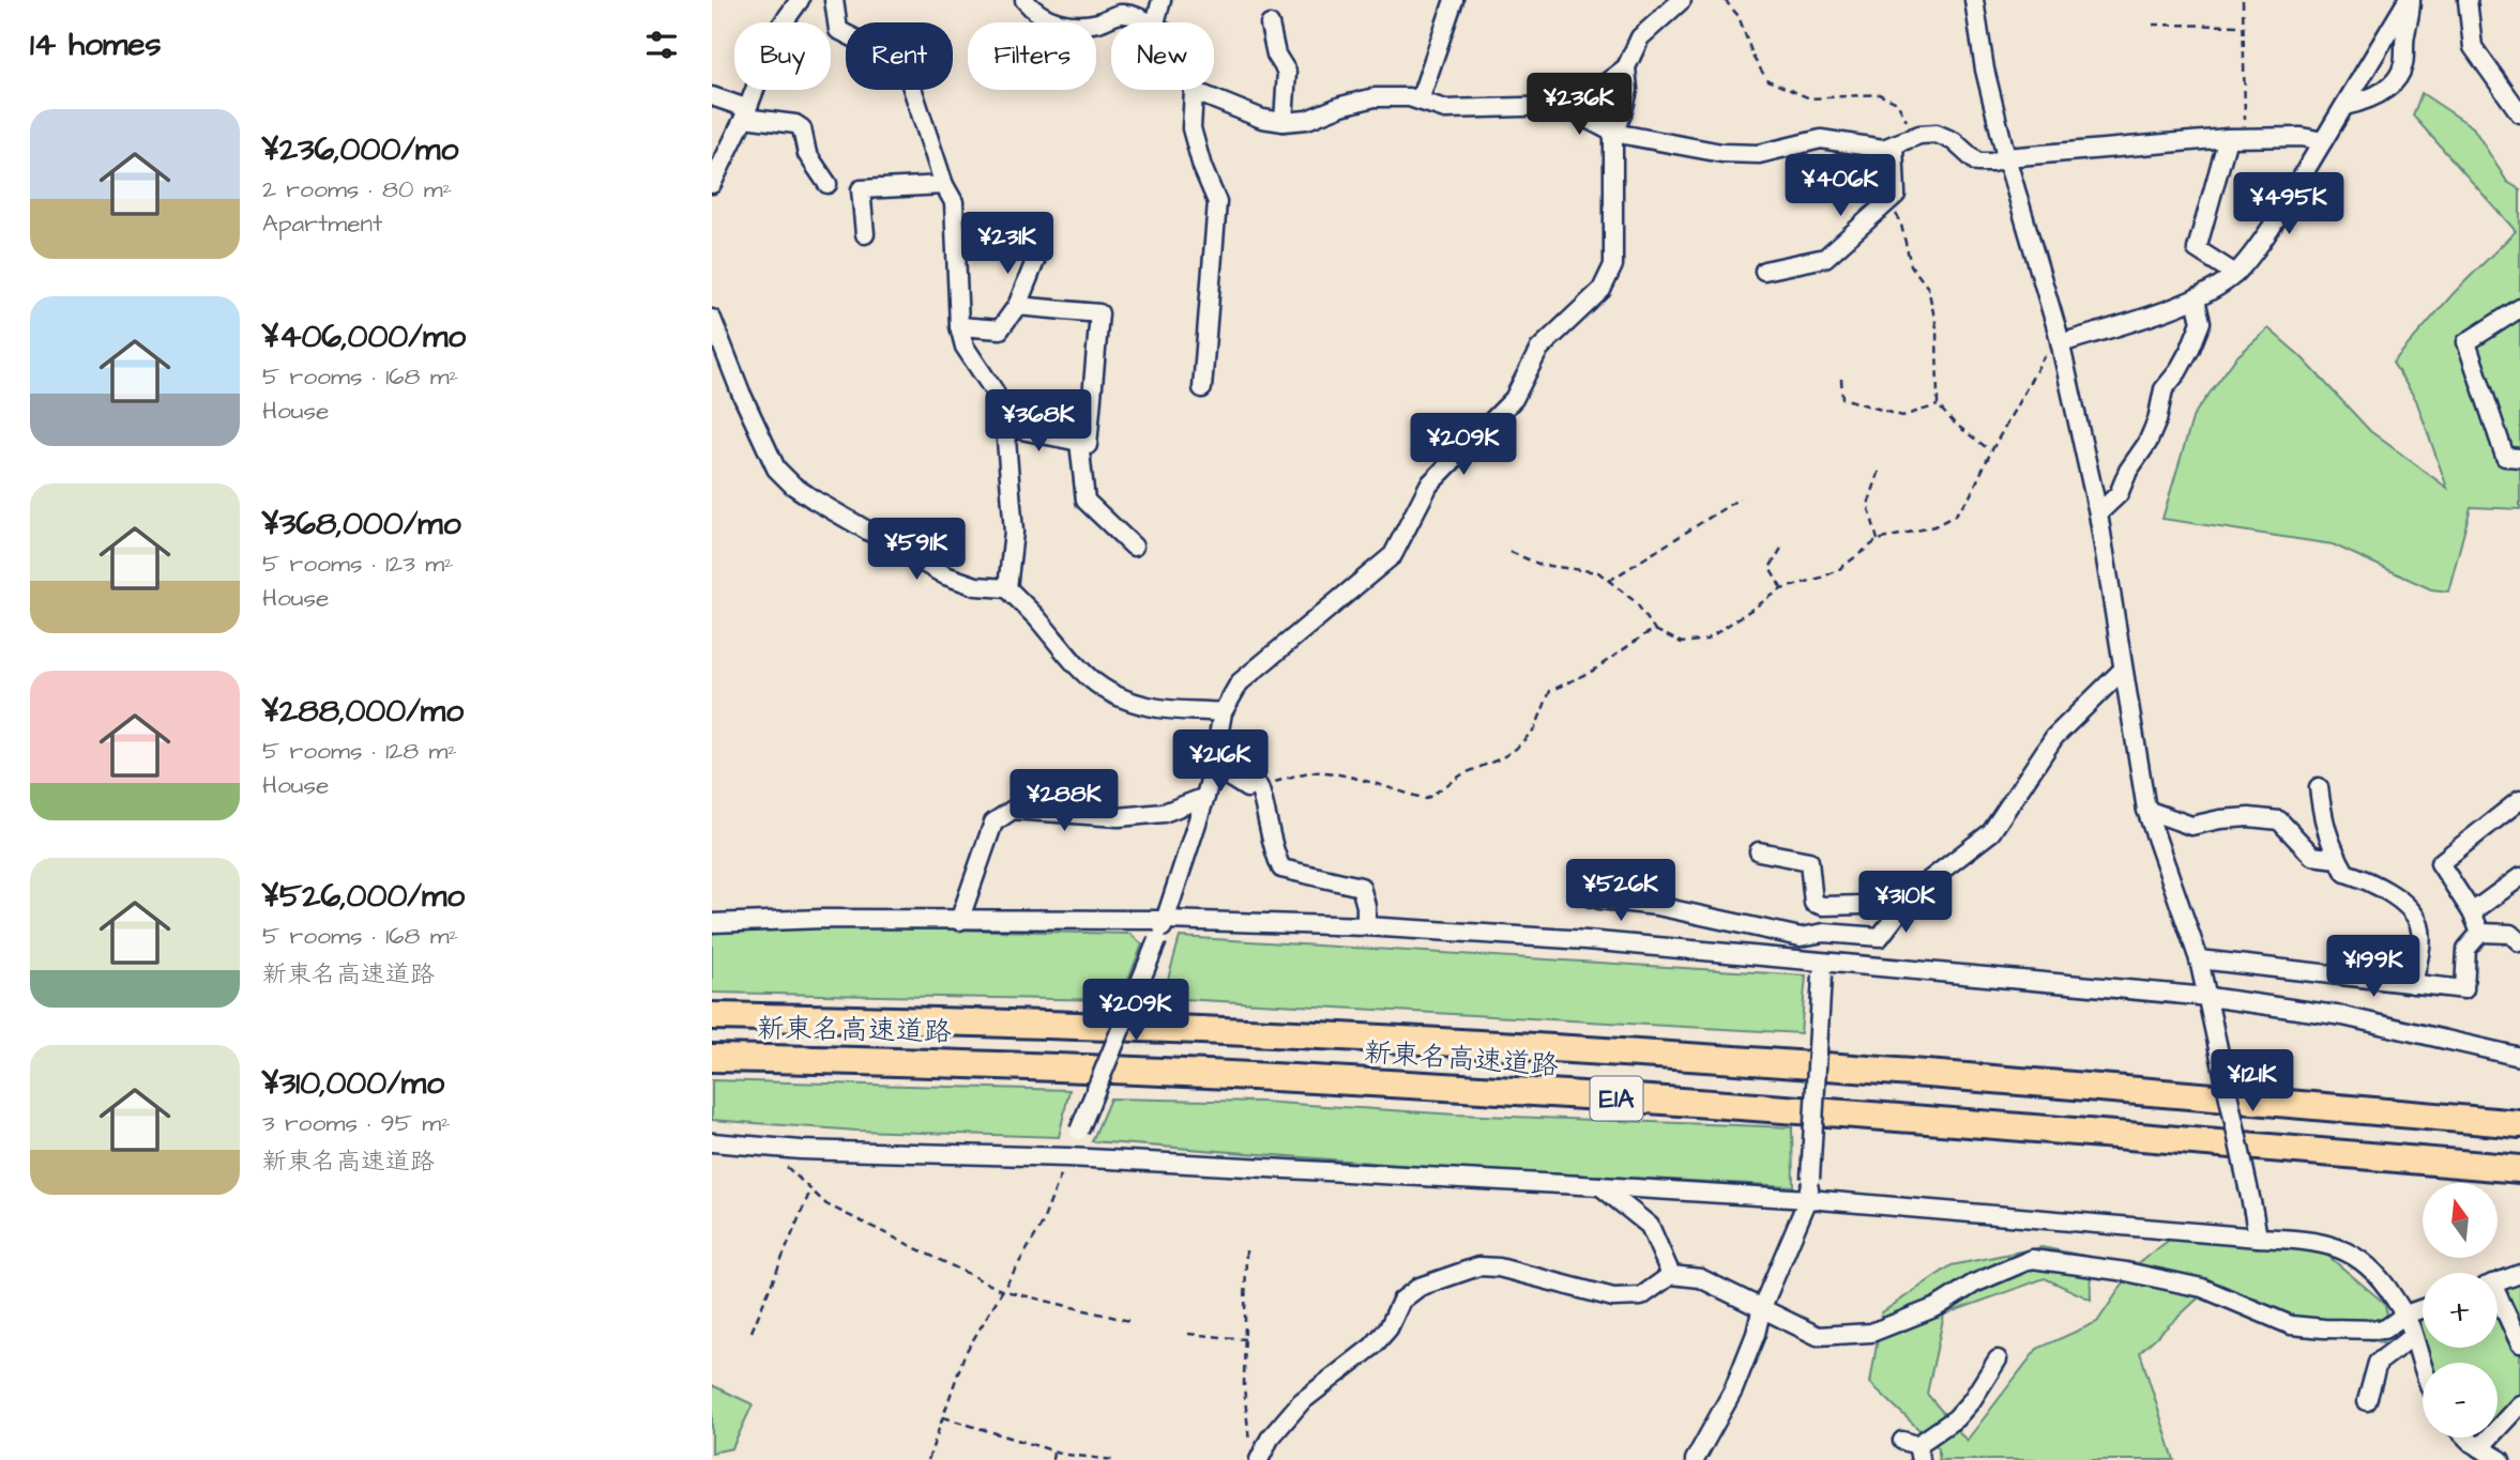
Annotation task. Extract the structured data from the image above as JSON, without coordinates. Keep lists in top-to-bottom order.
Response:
{
  "streets": {
    "highway": ["新東名高速道路", "E1A"]
  },
  "north": "top",
  "page": {
    "heading": "14 homes",
    "chip": [
      "Buy",
      "Rent",
      "Filters",
      "New"
    ],
    "price": [
      "¥236K",
      "¥406K",
      "¥495K",
      "¥231K",
      "¥368K",
      "¥209K",
      "¥591K",
      "¥216K",
      "¥288K",
      "¥526K",
      "¥310K",
      "¥199K",
      "¥209K",
      "¥121K"
    ],
    "list": [
      {
        "name": "¥236,000/mo",
        "note": "2 rooms · 80 m² · Apartment"
      },
      {
        "name": "¥406,000/mo",
        "note": "5 rooms · 168 m² · House"
      },
      {
        "name": "¥368,000/mo",
        "note": "5 rooms · 123 m² · House"
      },
      {
        "name": "¥288,000/mo",
        "note": "5 rooms · 128 m² · House"
      },
      {
        "name": "¥526,000/mo",
        "note": "5 rooms · 168 m² · 新東名高速道路"
      },
      {
        "name": "¥310,000/mo",
        "note": "3 rooms · 95 m² · 新東名高速道路"
      }
    ],
    "map_buttons": ["+", "−"]
  }
}
